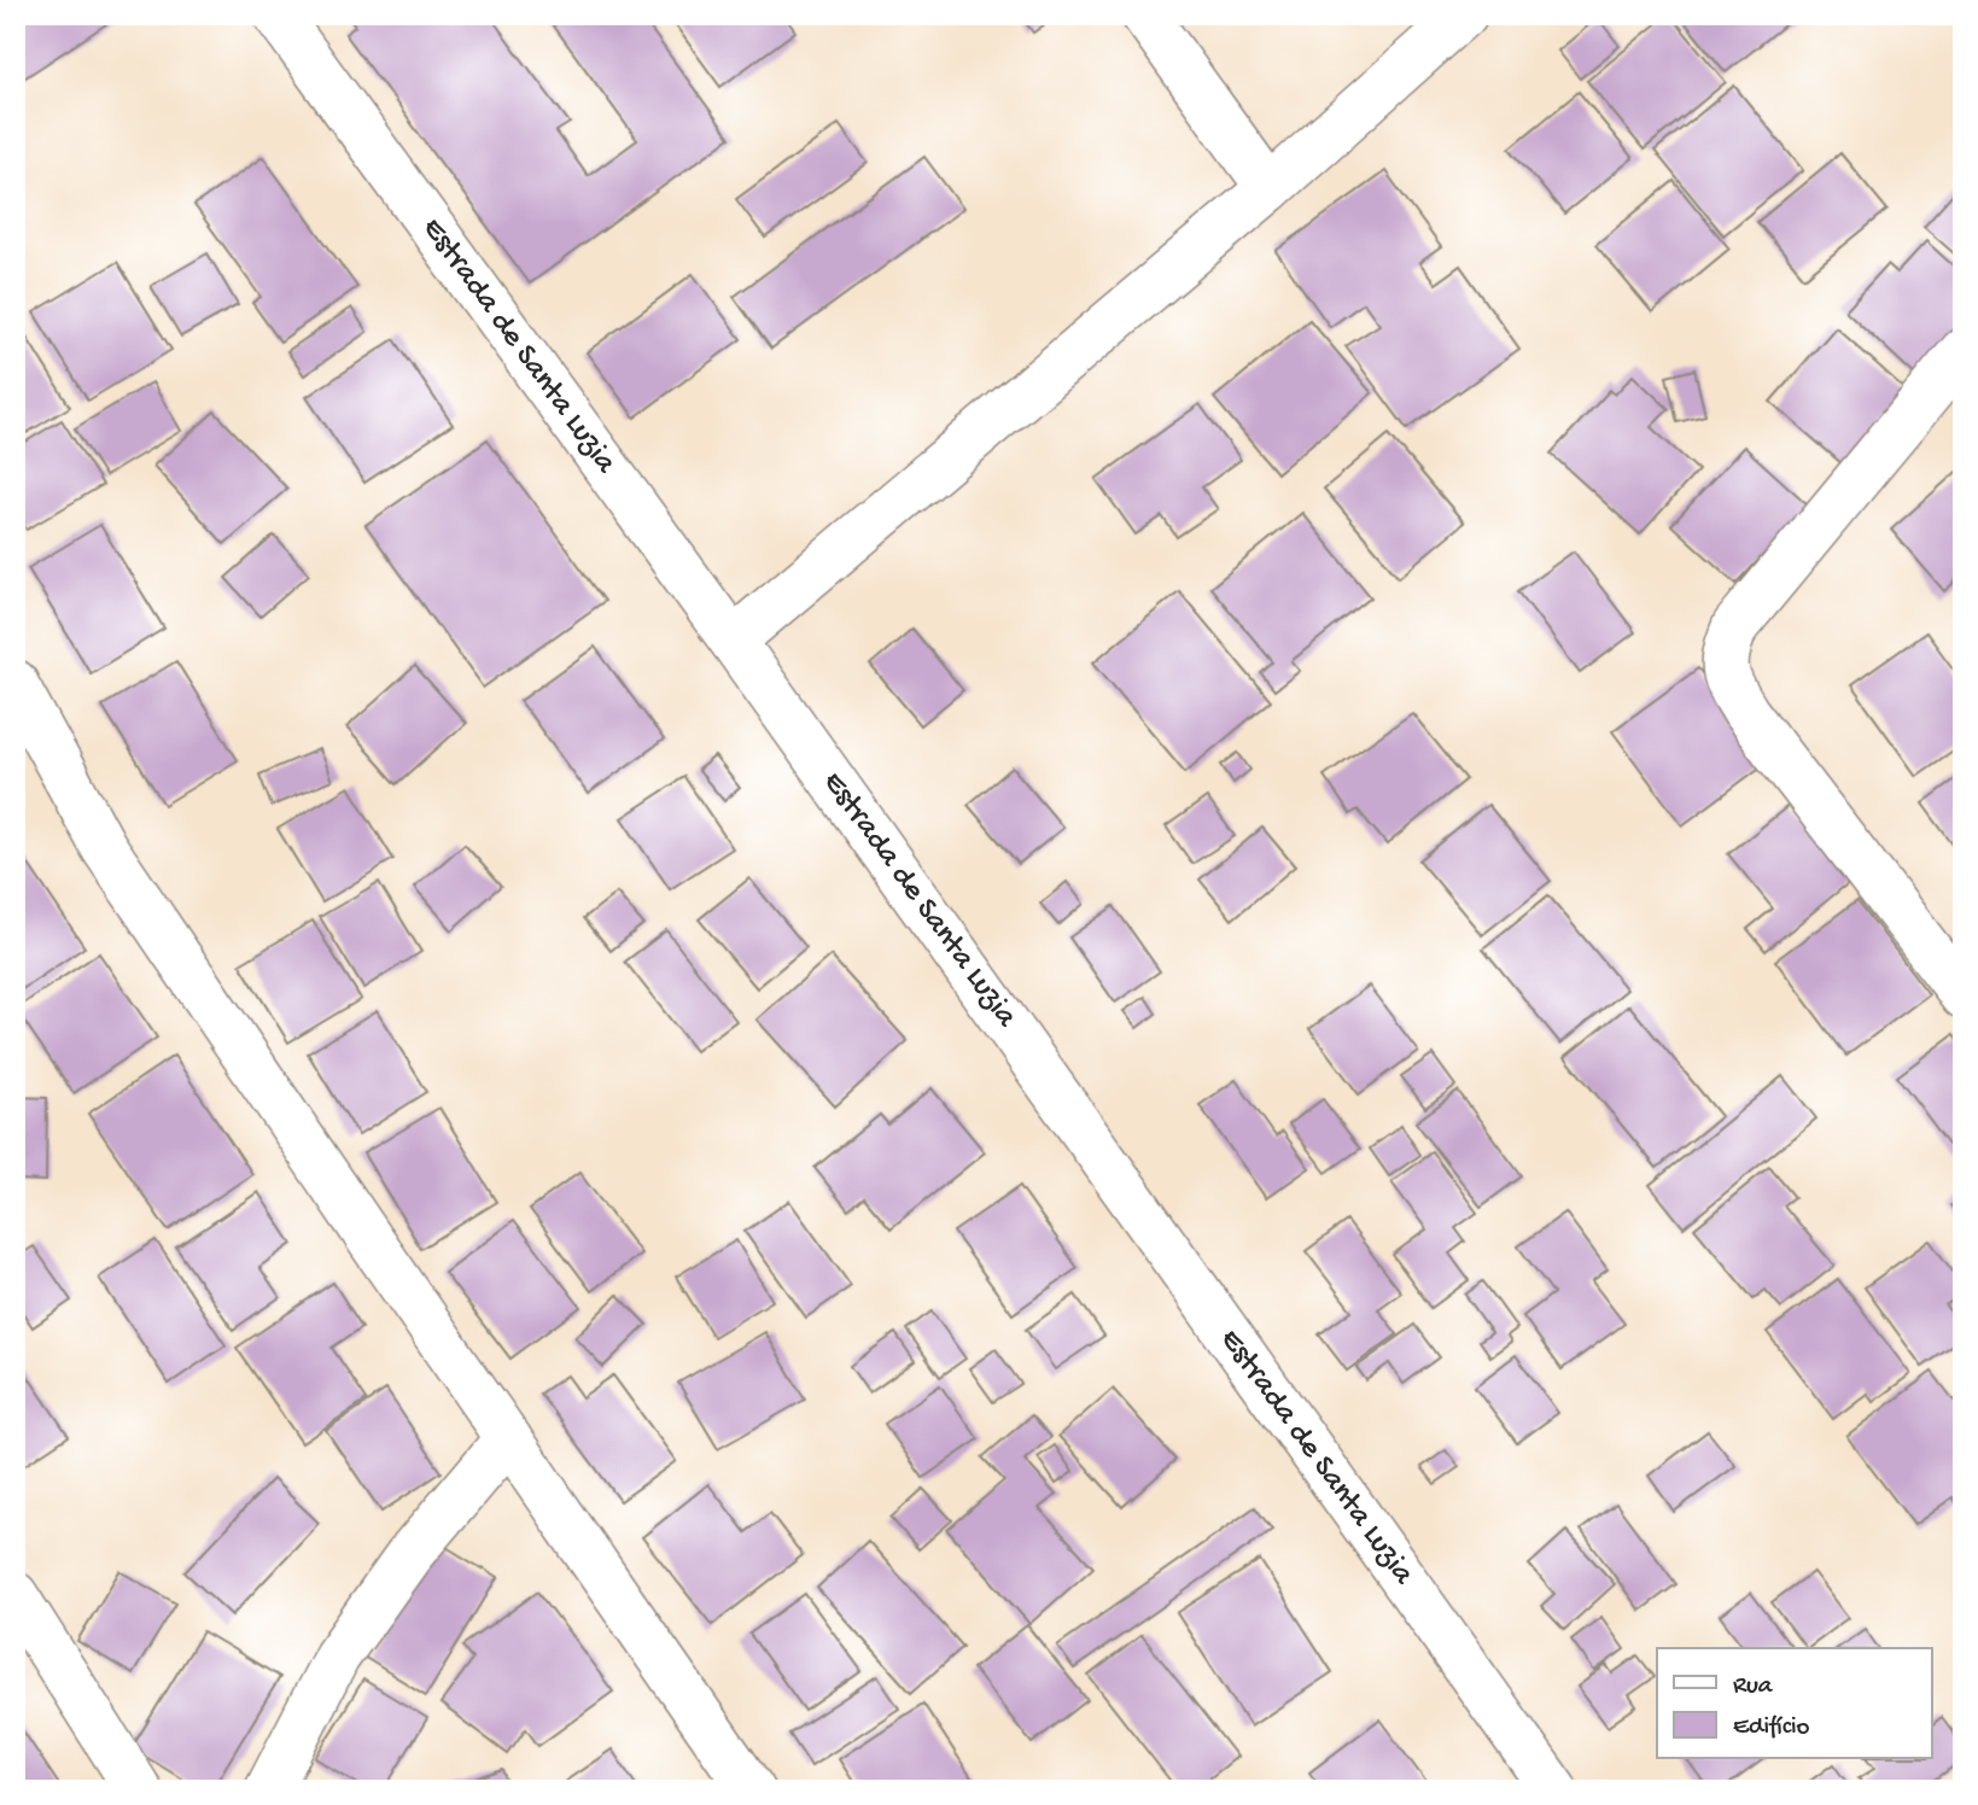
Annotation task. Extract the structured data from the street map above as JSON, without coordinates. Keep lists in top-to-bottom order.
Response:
{
  "streets": {
    "street": ["Estrada de Santa Luzia"]
  },
  "legend": ["Rua", "Edifício"]
}
